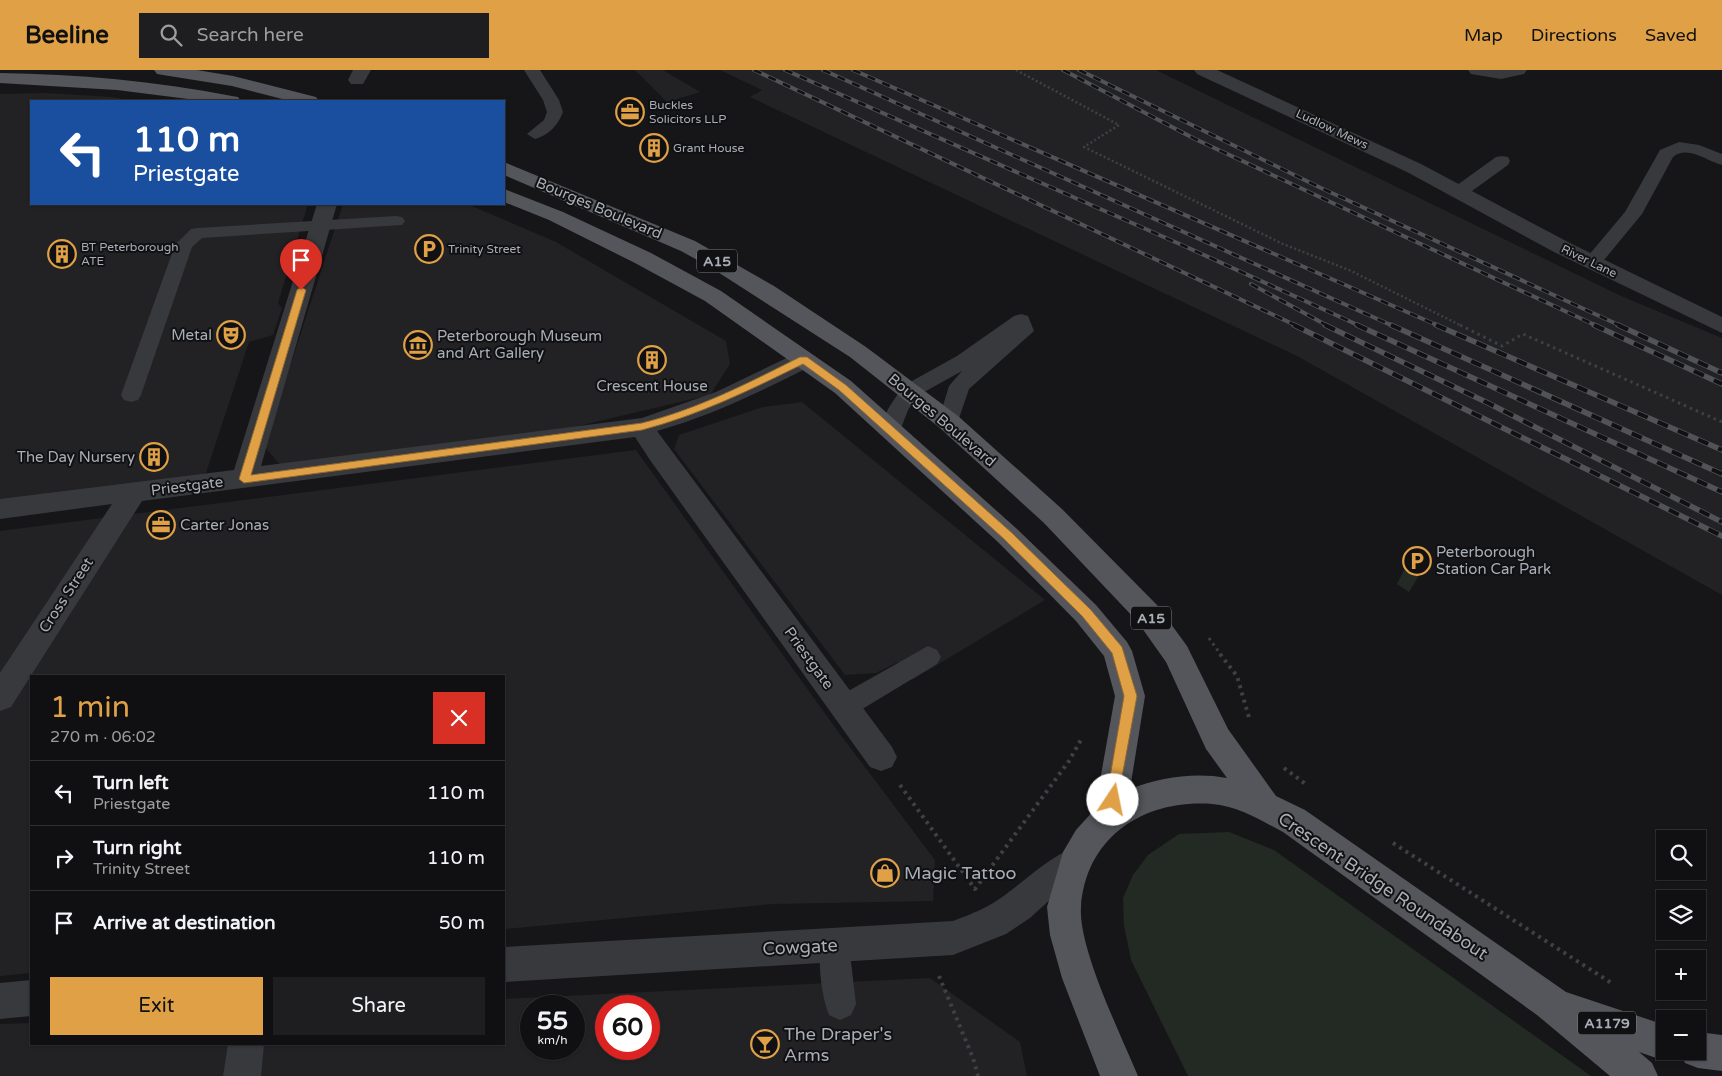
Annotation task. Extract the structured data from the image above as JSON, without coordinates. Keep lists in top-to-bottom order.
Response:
{
  "streets": {
    "main road": [
      "Bourges Boulevard",
      "A15",
      "Crescent Bridge Roundabout",
      "A1179"
    ],
    "street": [
      "Ludlow Mews",
      "River Lane",
      "Priestgate",
      "Cross Street",
      "Cowgate"
    ]
  },
  "crossings": [
    ["Ludlow Mews", "River Lane"],
    ["Bourges Boulevard", "Priestgate"],
    ["Bourges Boulevard", "Crescent Bridge Roundabout"],
    ["Priestgate", "Cross Street"],
    ["Crescent Bridge Roundabout", "Cowgate"],
    ["Crescent Bridge Roundabout", "A1179"]
  ],
  "places": {
    "office": ["Buckles Solicitors LLP", "Carter Jonas"],
    "building": [
      "Grant House",
      "BT Peterborough ATE",
      "Crescent House",
      "The Day Nursery"
    ],
    "parking": ["Trinity Street", "Peterborough Station Car Park"],
    "theatre": ["Metal"],
    "museum": ["Peterborough Museum and Art Gallery"],
    "shop": ["Magic Tattoo"],
    "bar": ["The Draper's Arms"]
  },
  "page": {
    "header": "Beeline",
    "search": "Search here",
    "nav": ["Map", "Directions", "Saved"],
    "turn": ["110 m", "Priestgate"],
    "heading": ["1 min", "270 m · 06:02"],
    "list": [
      {
        "name": "Turn left",
        "note": "Priestgate",
        "value": "110 m"
      },
      {
        "name": "Turn right",
        "note": "Trinity Street",
        "value": "110 m"
      },
      {
        "name": "Arrive at destination",
        "value": "50 m"
      }
    ],
    "map_buttons": ["+", "−"],
    "buttons": ["Exit", "Share"],
    "speed": "55 km/h",
    "limit": "60"
  }
}
